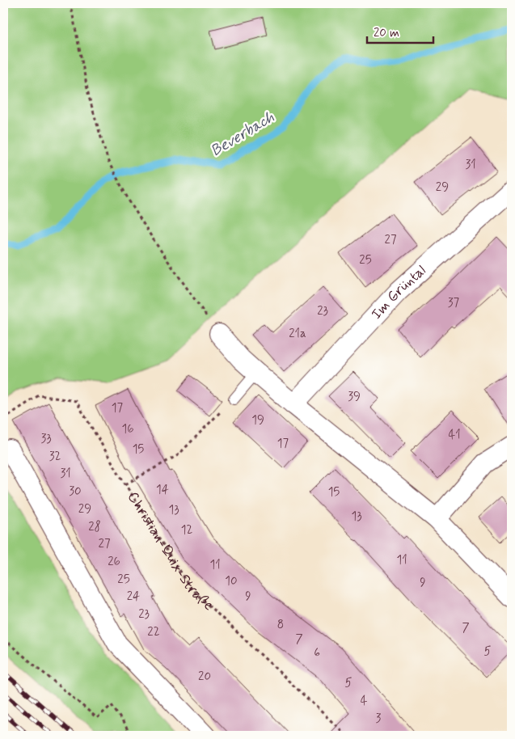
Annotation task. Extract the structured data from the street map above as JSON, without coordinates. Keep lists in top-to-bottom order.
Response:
{
  "streets": {
    "street": ["Im Grüntal"],
    "path": ["Christian-Quix-Straße"]
  },
  "water": ["Beverbach"],
  "house_numbers": [
    "31",
    "29",
    "27",
    "25",
    "37",
    "23",
    "21a",
    "39",
    "17",
    "19",
    "16",
    "41",
    "33",
    "17",
    "15",
    "32",
    "31",
    "14",
    "30",
    "15",
    "29",
    "13",
    "13",
    "28",
    "12",
    "27",
    "11",
    "26",
    "11",
    "25",
    "10",
    "9",
    "24",
    "9",
    "23",
    "8",
    "7",
    "22",
    "7",
    "5",
    "6",
    "20",
    "5",
    "4",
    "3"
  ],
  "scale_bar": "20 m"
}
